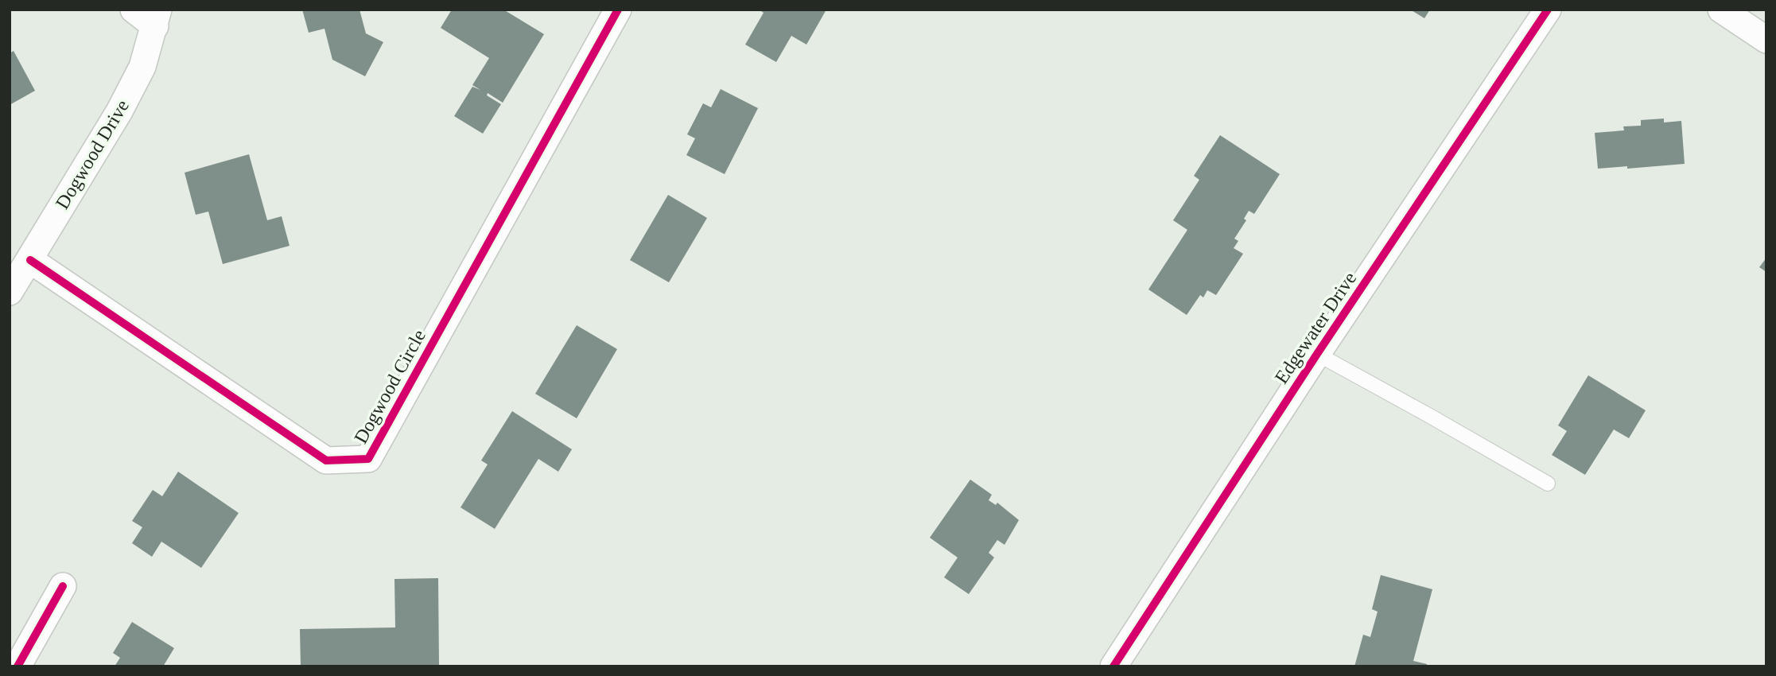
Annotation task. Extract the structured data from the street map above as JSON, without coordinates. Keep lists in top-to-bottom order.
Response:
{
  "streets": {
    "street": ["Dogwood Drive", "Edgewater Drive", "Dogwood Circle"]
  },
  "crossings": [
    ["Dogwood Drive", "Dogwood Circle"]
  ]
}
